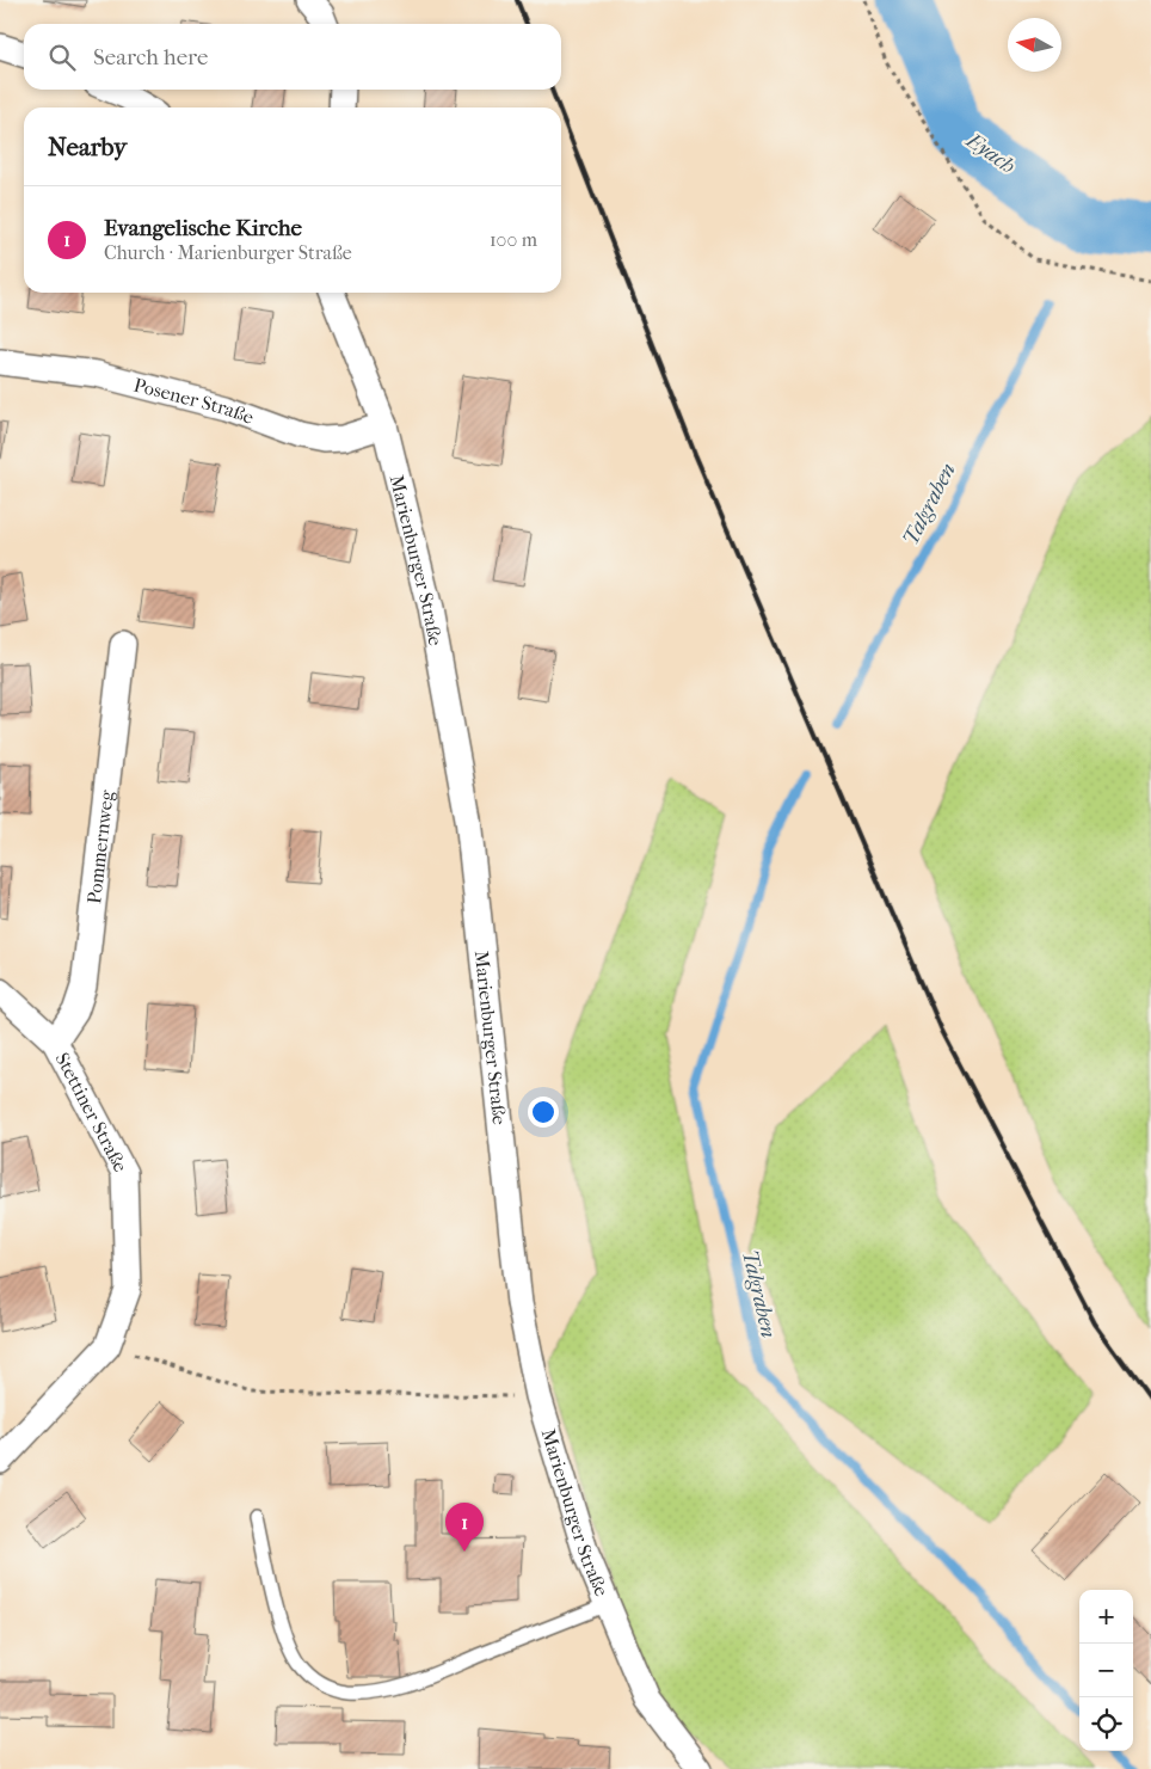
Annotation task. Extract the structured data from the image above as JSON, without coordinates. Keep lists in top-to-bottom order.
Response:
{
  "streets": {
    "street": [
      "Posener Straße",
      "Marienburger Straße",
      "Pommernweg",
      "Stettiner Straße"
    ]
  },
  "crossings": [
    ["Posener Straße", "Marienburger Straße"],
    ["Pommernweg", "Stettiner Straße"]
  ],
  "water": ["Eyach", "Talgraben"],
  "north": "left",
  "page": {
    "search": "Search here",
    "heading": "Nearby",
    "list": [
      {
        "mark": "1",
        "name": "Evangelische Kirche",
        "note": "Church · Marienburger Straße",
        "value": "100 m"
      }
    ],
    "pins": "1",
    "map_buttons": ["+", "−"]
  }
}
